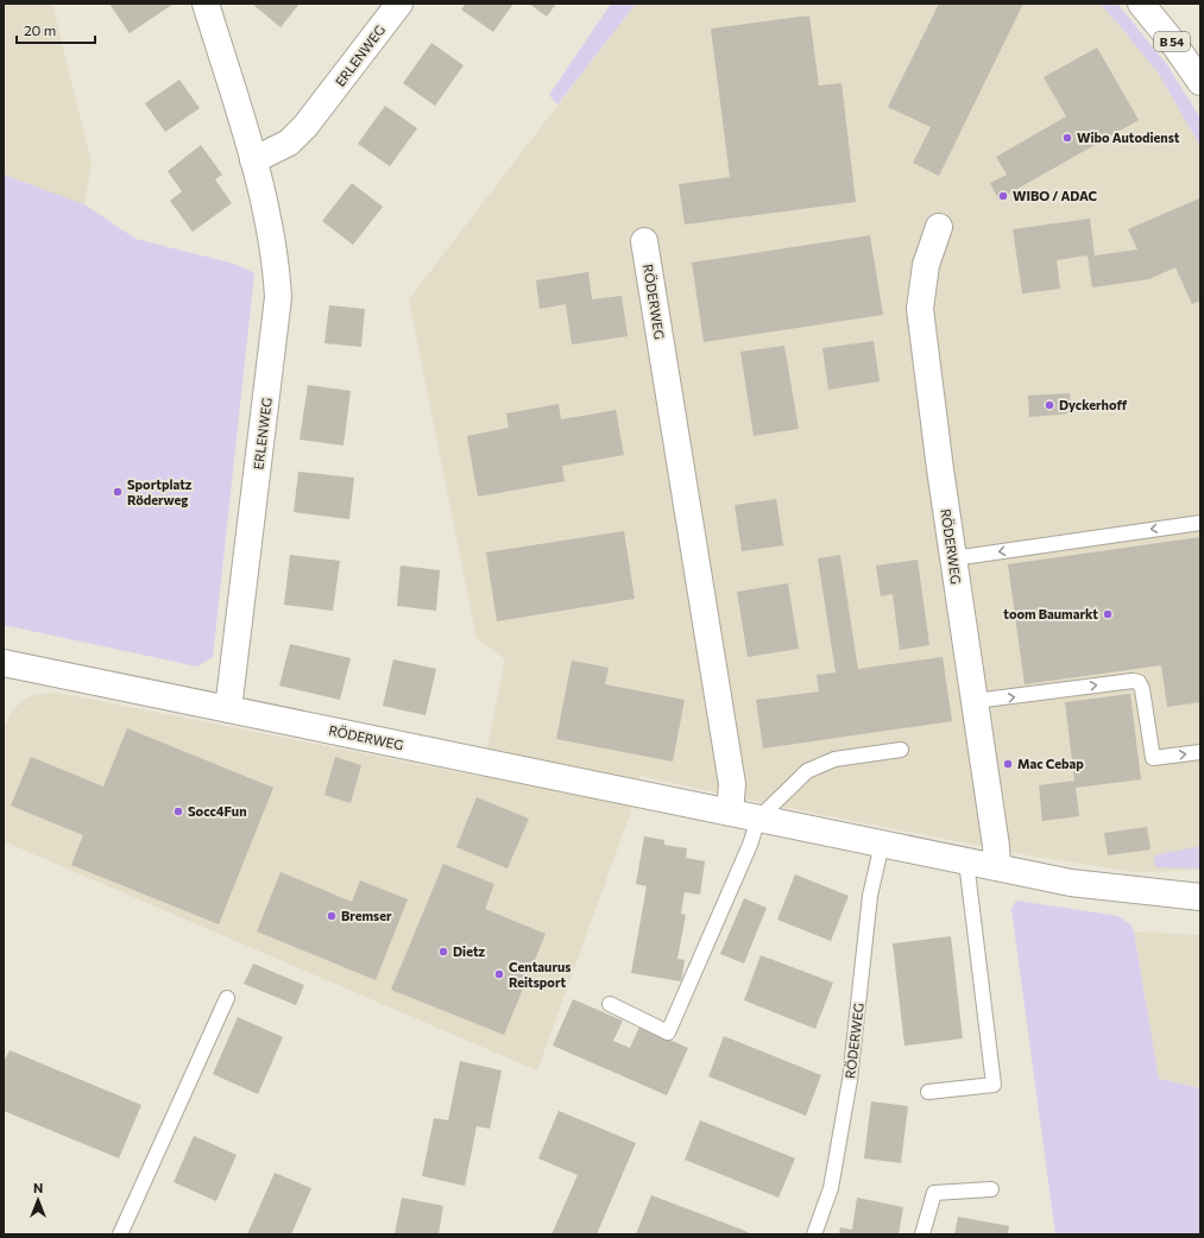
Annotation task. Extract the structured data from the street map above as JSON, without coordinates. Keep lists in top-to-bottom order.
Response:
{
  "streets": {
    "street": ["B 54", "ERLENWEG", "RÖDERWEG"]
  },
  "crossings": [
    ["ERLENWEG", "RÖDERWEG"]
  ],
  "places": [
    "Wibo Autodienst",
    "WIBO / ADAC",
    "Dyckerhoff",
    "Sportplatz Röderweg",
    "toom Baumarkt",
    "Mac Cebap",
    "Socc4Fun",
    "Bremser",
    "Dietz",
    "Centaurus Reitsport"
  ],
  "scale_bar": "20 m",
  "north": "top"
}
